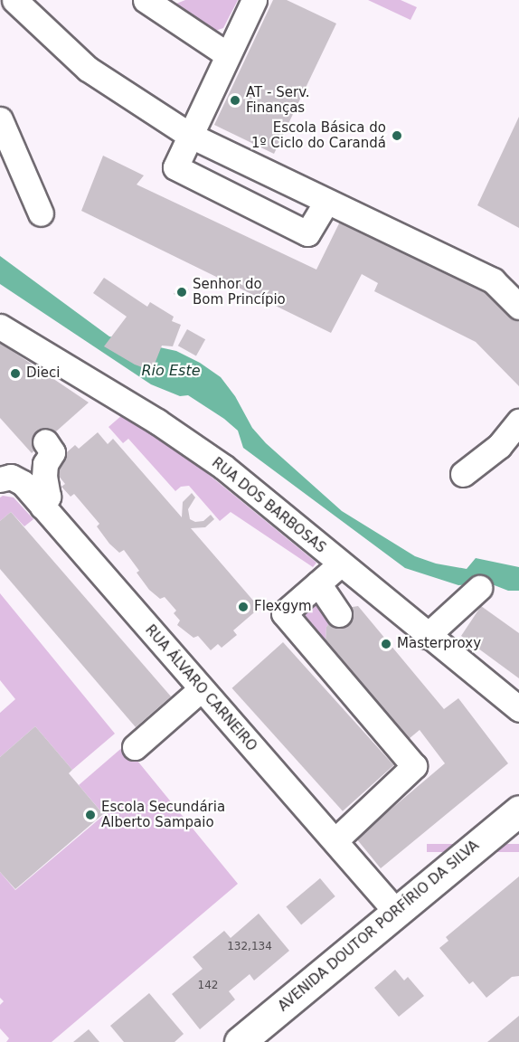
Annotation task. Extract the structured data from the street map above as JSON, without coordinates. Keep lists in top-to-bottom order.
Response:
{
  "streets": {
    "main road": ["AVENIDA DOUTOR PORFÍRIO DA SILVA"],
    "street": ["RUA DOS BARBOSAS", "RUA ÁLVARO CARNEIRO"]
  },
  "crossings": [
    ["RUA ÁLVARO CARNEIRO", "AVENIDA DOUTOR PORFÍRIO DA SILVA"]
  ],
  "water": ["Rio Este"],
  "places": [
    "AT - Serv. Finanças",
    "Escola Básica do 1º Ciclo do Carandá",
    "Senhor do Bom Princípio",
    "Dieci",
    "Flexgym",
    "Masterproxy",
    "Escola Secundária Alberto Sampaio"
  ],
  "house_numbers": ["132,134", "142"]
}
